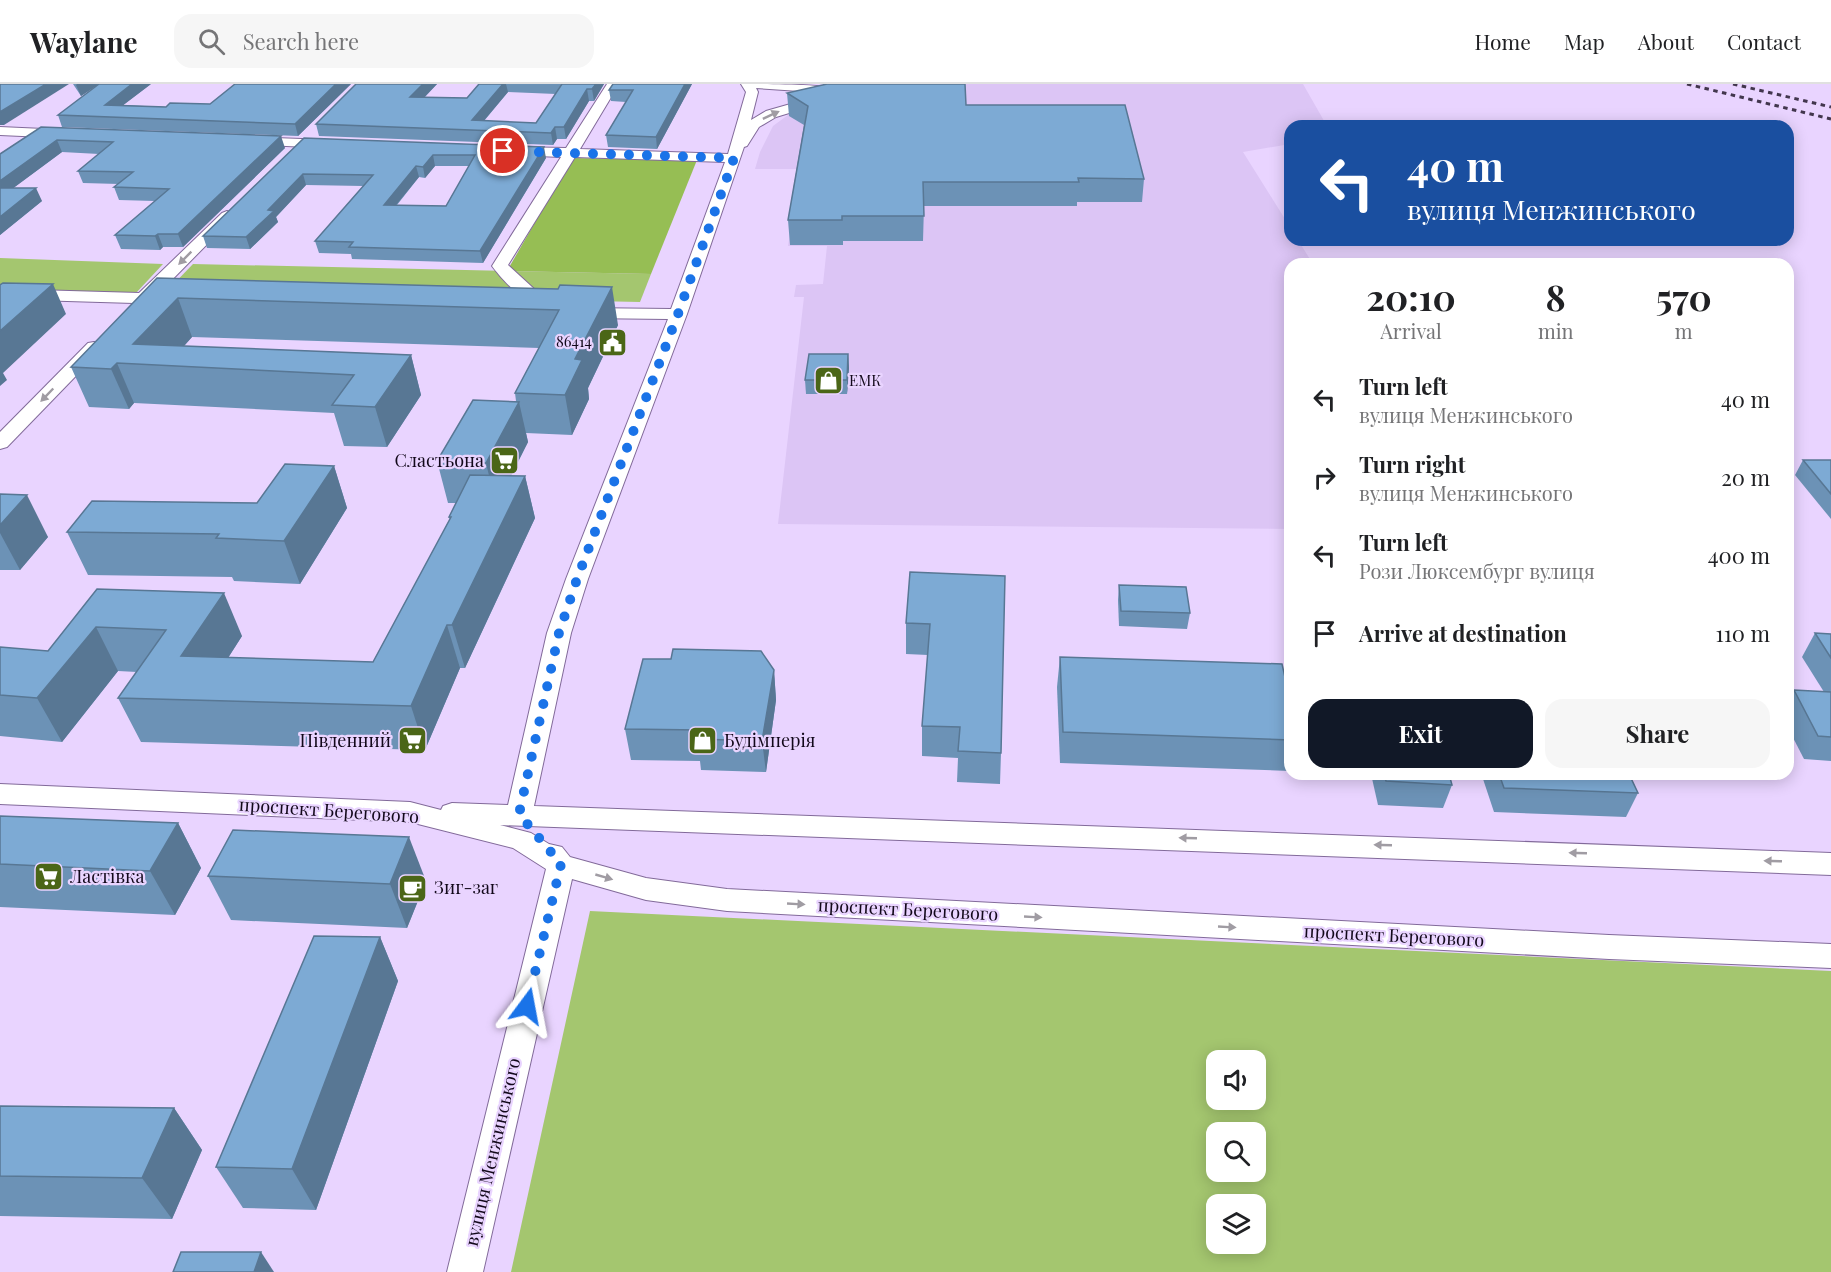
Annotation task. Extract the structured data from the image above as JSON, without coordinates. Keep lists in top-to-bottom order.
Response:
{
  "streets": {
    "street": ["проспект Берегового", "вулиця Менжинського"]
  },
  "crossings": [
    ["проспект Берегового", "вулиця Менжинського"]
  ],
  "places": {
    "public building": ["86414"],
    "shop": ["ЕМК", "Будімперія"],
    "supermarket": ["Сластьона", "Південний", "Ластівка"],
    "cafe": ["Зиг-заг"]
  },
  "page": {
    "header": "Waylane",
    "search": "Search here",
    "nav": [
      "Home",
      "Map",
      "About",
      "Contact"
    ],
    "turn": ["40 m", "вулиця Менжинського"],
    "eta": [
      "20:10",
      "Arrival",
      "8",
      "min",
      "570",
      "m"
    ],
    "list": [
      {
        "name": "Turn left",
        "note": "вулиця Менжинського",
        "value": "40 m"
      },
      {
        "name": "Turn right",
        "note": "вулиця Менжинського",
        "value": "20 m"
      },
      {
        "name": "Turn left",
        "note": "Рози Люксембург вулиця",
        "value": "400 m"
      },
      {
        "name": "Arrive at destination",
        "value": "110 m"
      }
    ],
    "buttons": ["Exit", "Share"]
  }
}
